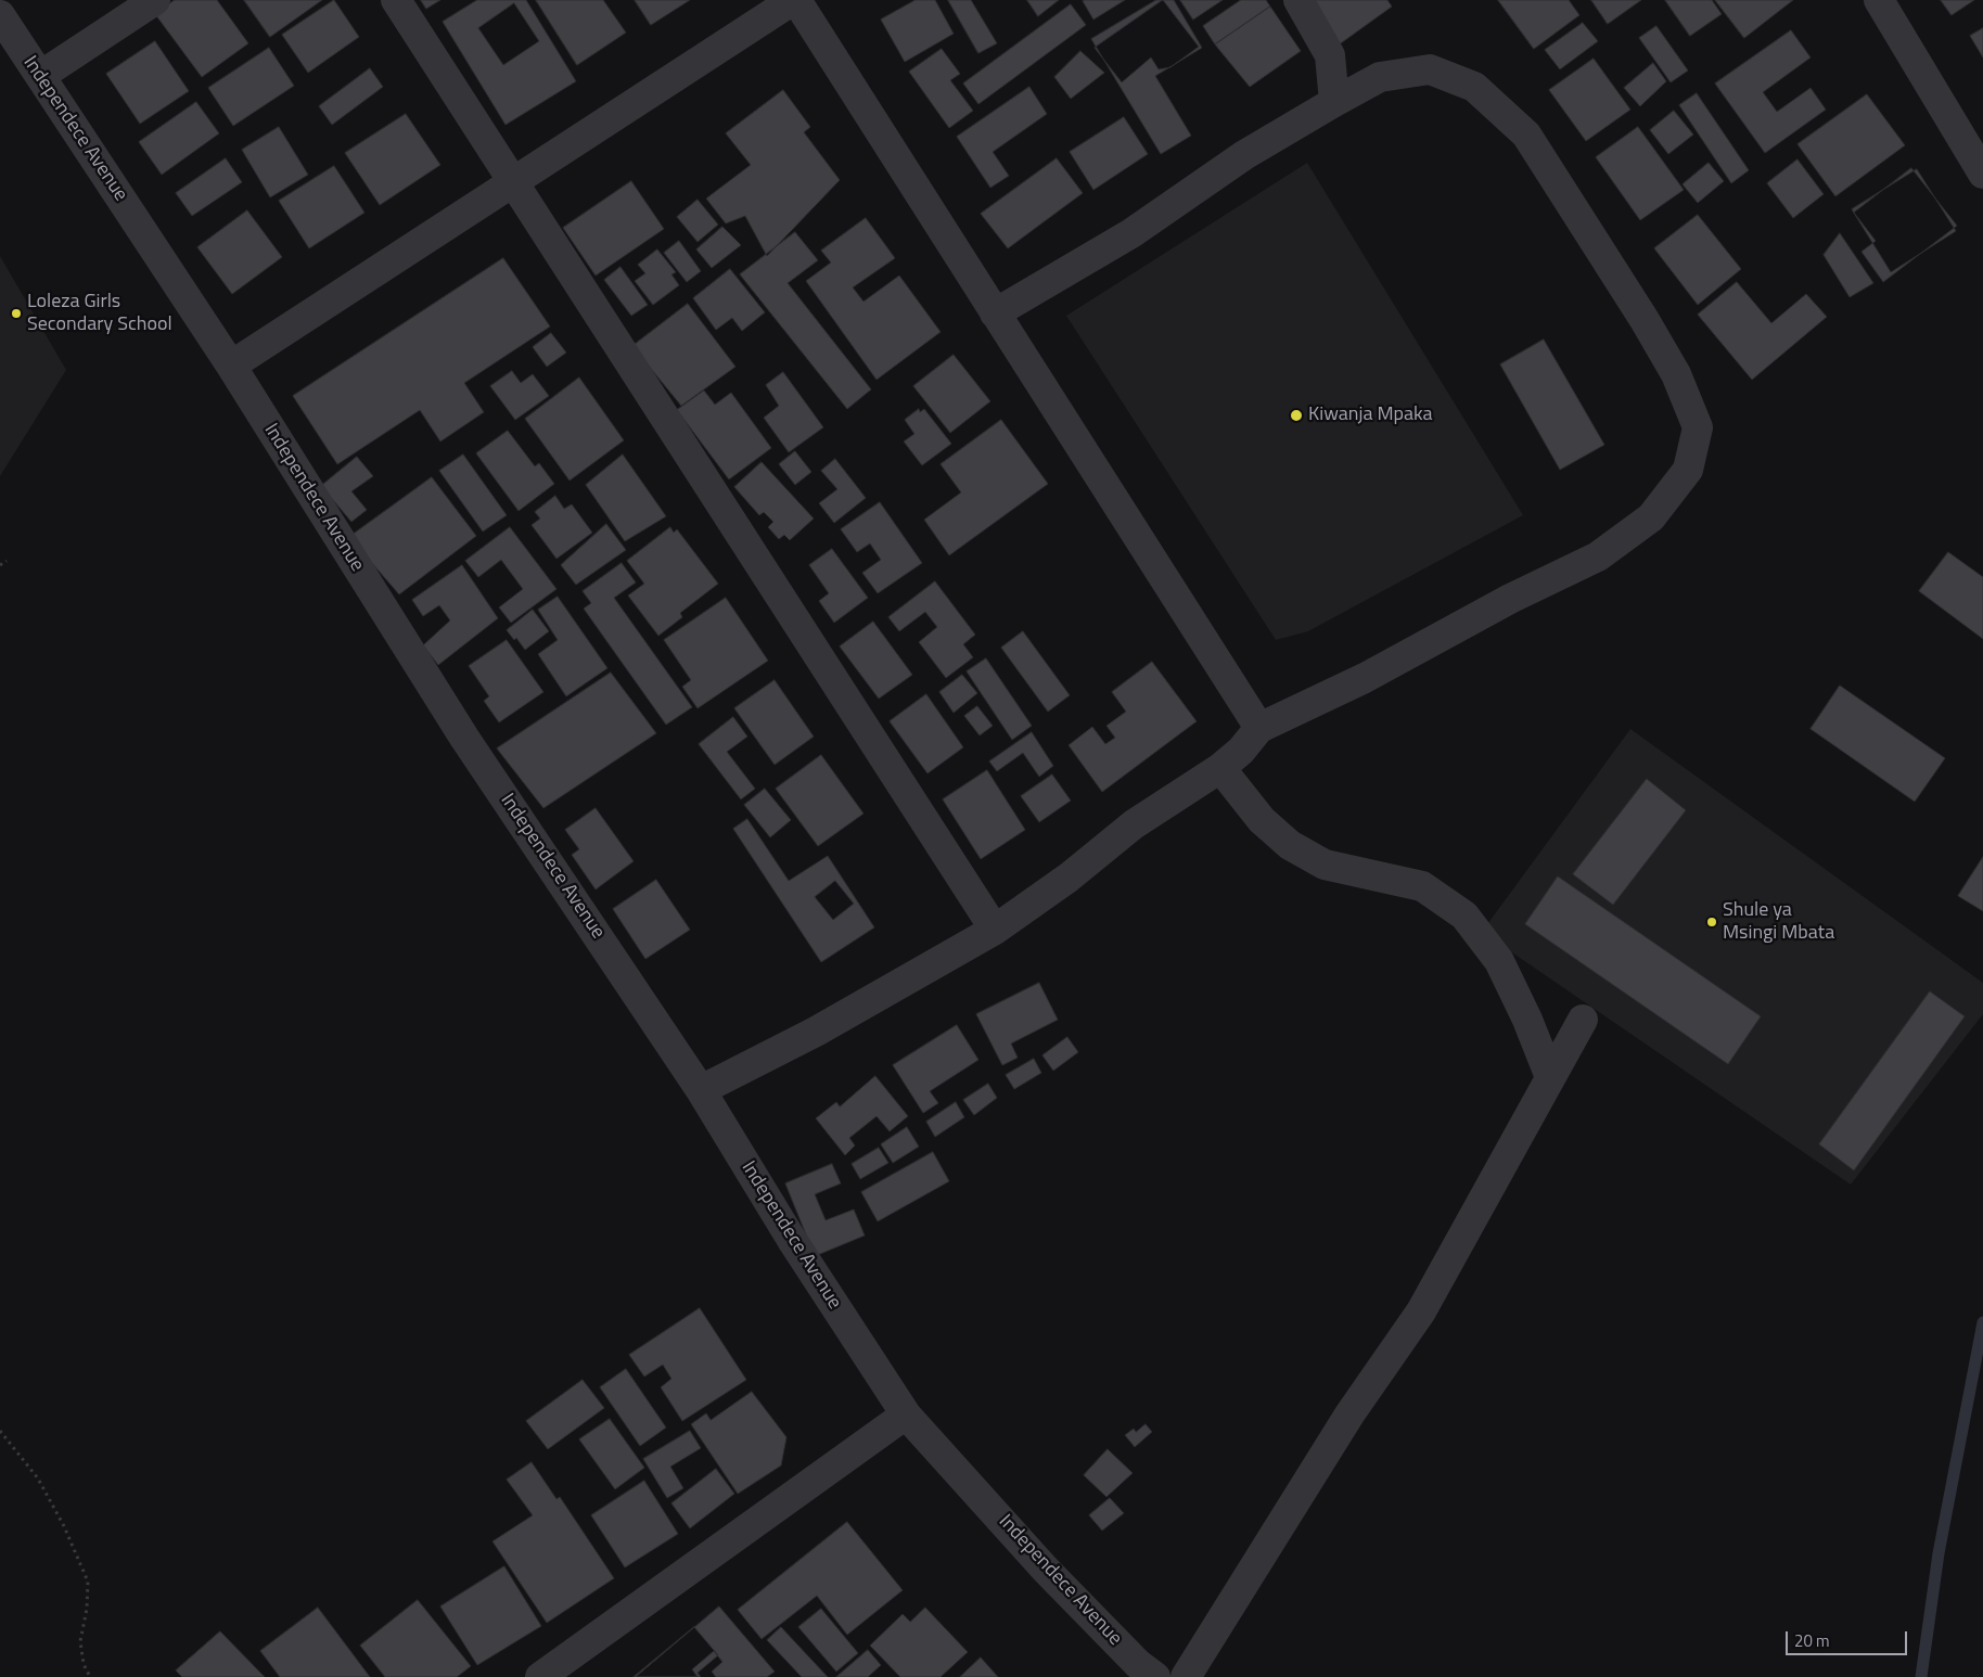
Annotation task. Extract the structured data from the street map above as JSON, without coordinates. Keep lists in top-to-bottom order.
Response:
{
  "streets": {
    "street": ["Independece Avenue"]
  },
  "places": ["Loleza Girls Secondary School", "Kiwanja Mpaka", "Shule ya Msingi Mbata"],
  "scale_bar": "20 m"
}
